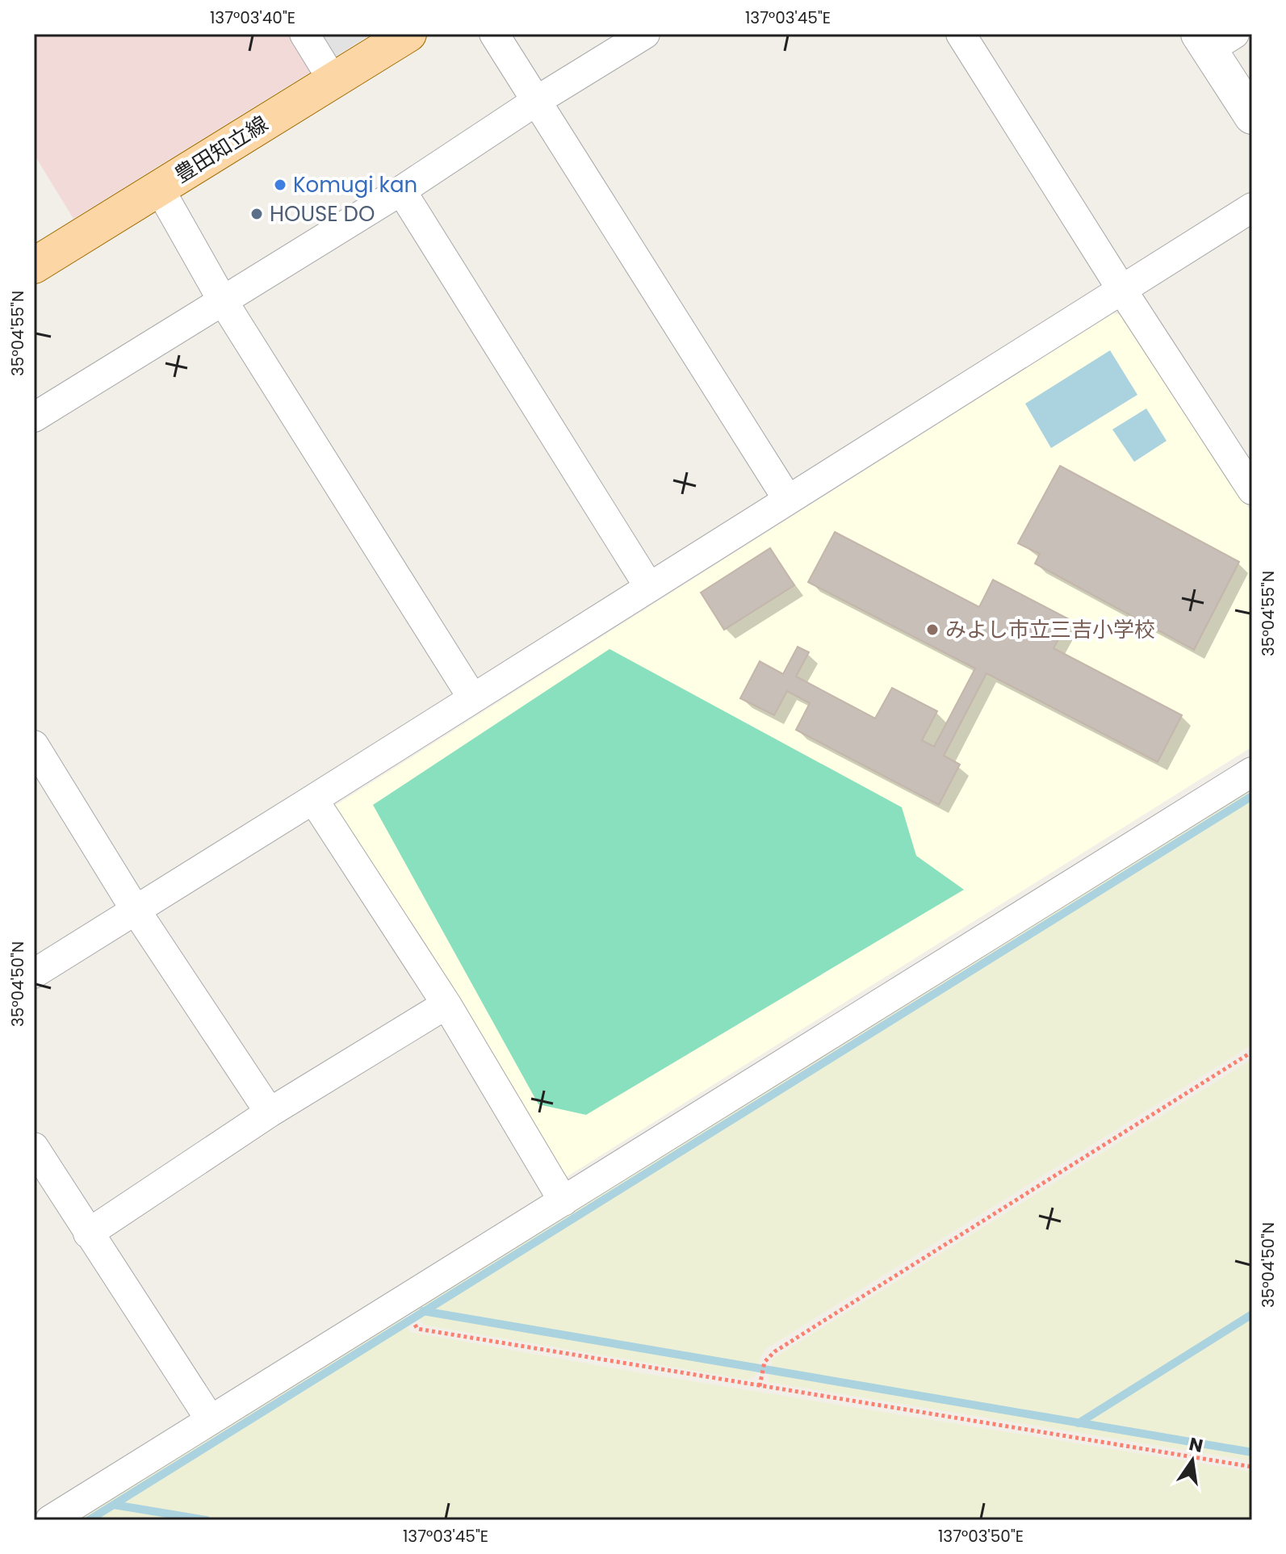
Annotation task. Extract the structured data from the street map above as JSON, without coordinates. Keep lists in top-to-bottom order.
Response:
{
  "streets": {
    "main road": ["豊田知立線"]
  },
  "places": ["Komugi kan", "HOUSE DO", "みよし市立三吉小学校"],
  "north": "top",
  "coordinates": [
    "137°03'40\"E",
    "137°03'45\"E",
    "35°04'55\"N",
    "35°04'50\"N",
    "137°03'50\"E"
  ]
}
